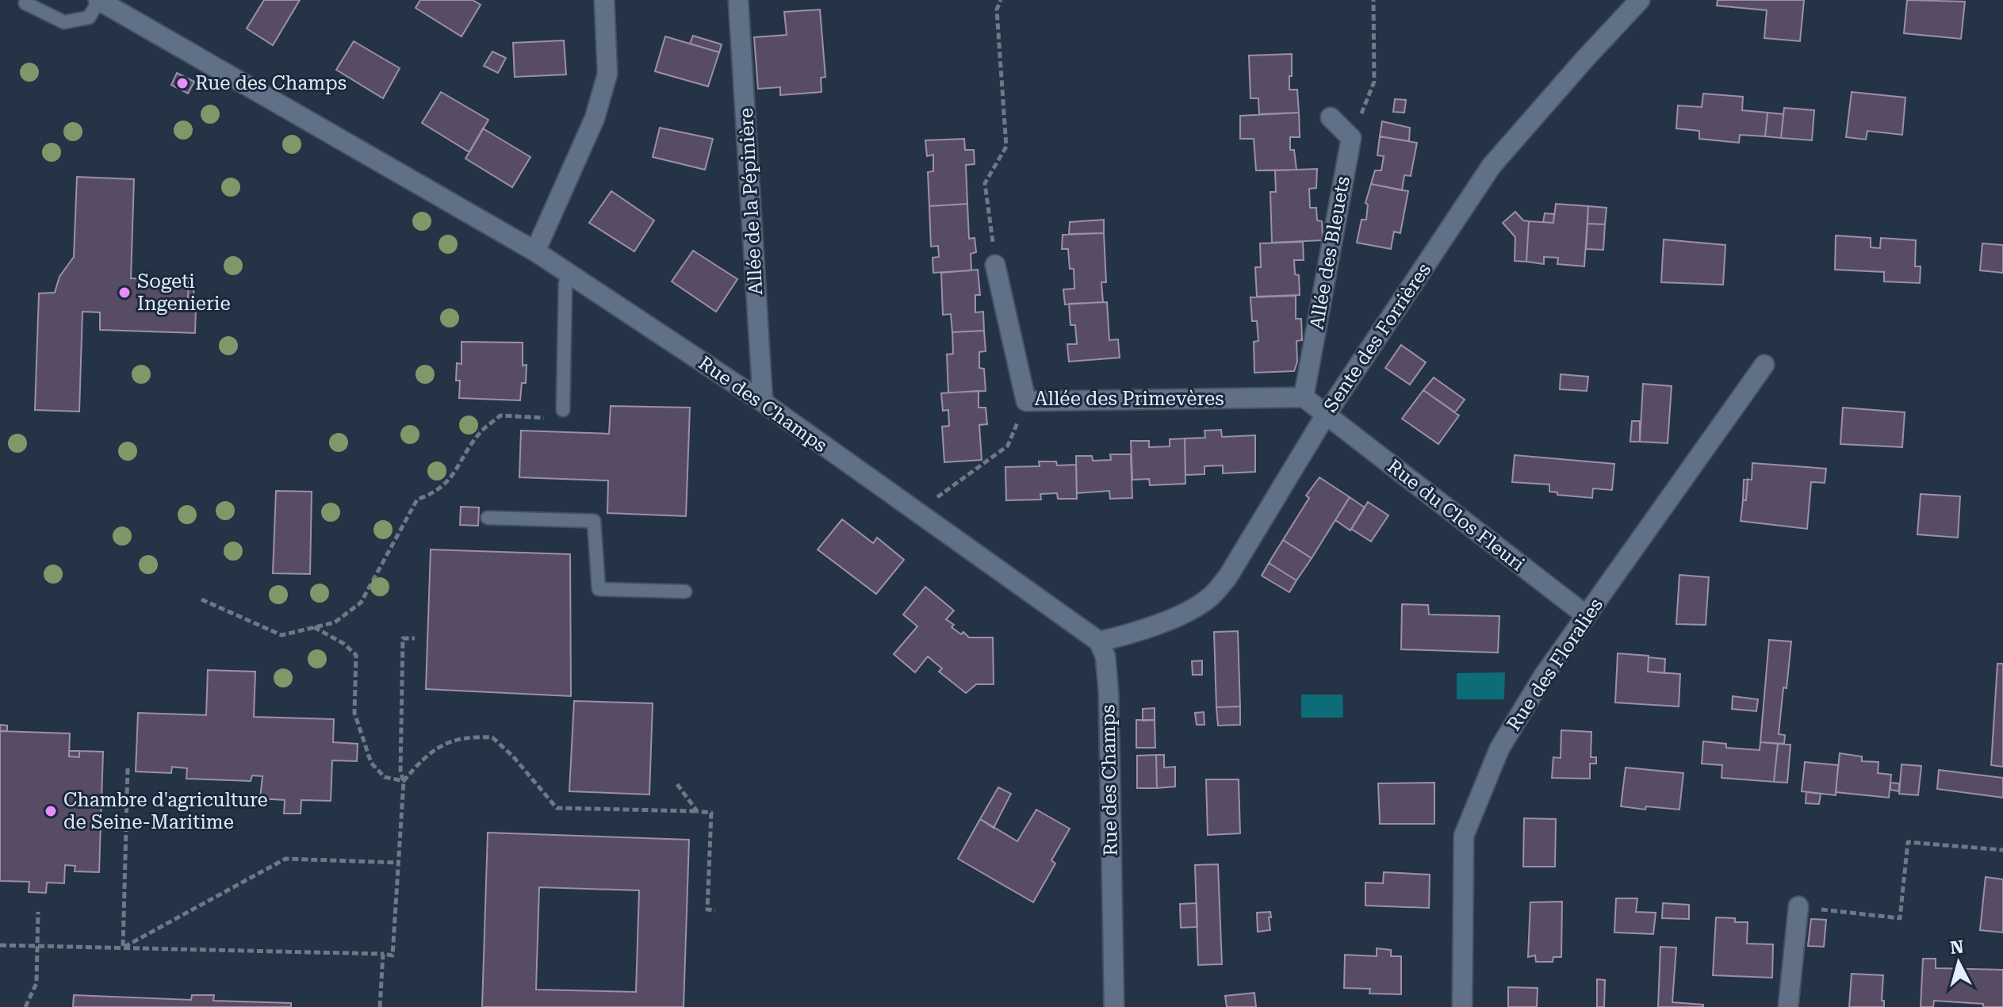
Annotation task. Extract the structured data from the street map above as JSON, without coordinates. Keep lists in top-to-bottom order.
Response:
{
  "streets": {
    "street": [
      "Allée de la Pépinière",
      "Allée des Bleuets",
      "Sente des Forrières",
      "Allée des Primevères",
      "Rue des Champs",
      "Rue du Clos Fleuri",
      "Rue des Floralies"
    ]
  },
  "crossings": [
    ["Allée de la Pépinière", "Rue des Champs"],
    ["Allée des Bleuets", "Allée des Primevères"],
    ["Sente des Forrières", "Rue des Champs"],
    ["Sente des Forrières", "Rue du Clos Fleuri"],
    ["Rue du Clos Fleuri", "Rue des Floralies"]
  ],
  "places": ["Rue des Champs", "Sogeti Ingenierie", "Chambre d'agriculture de Seine-Maritime"],
  "north": "top"
}
